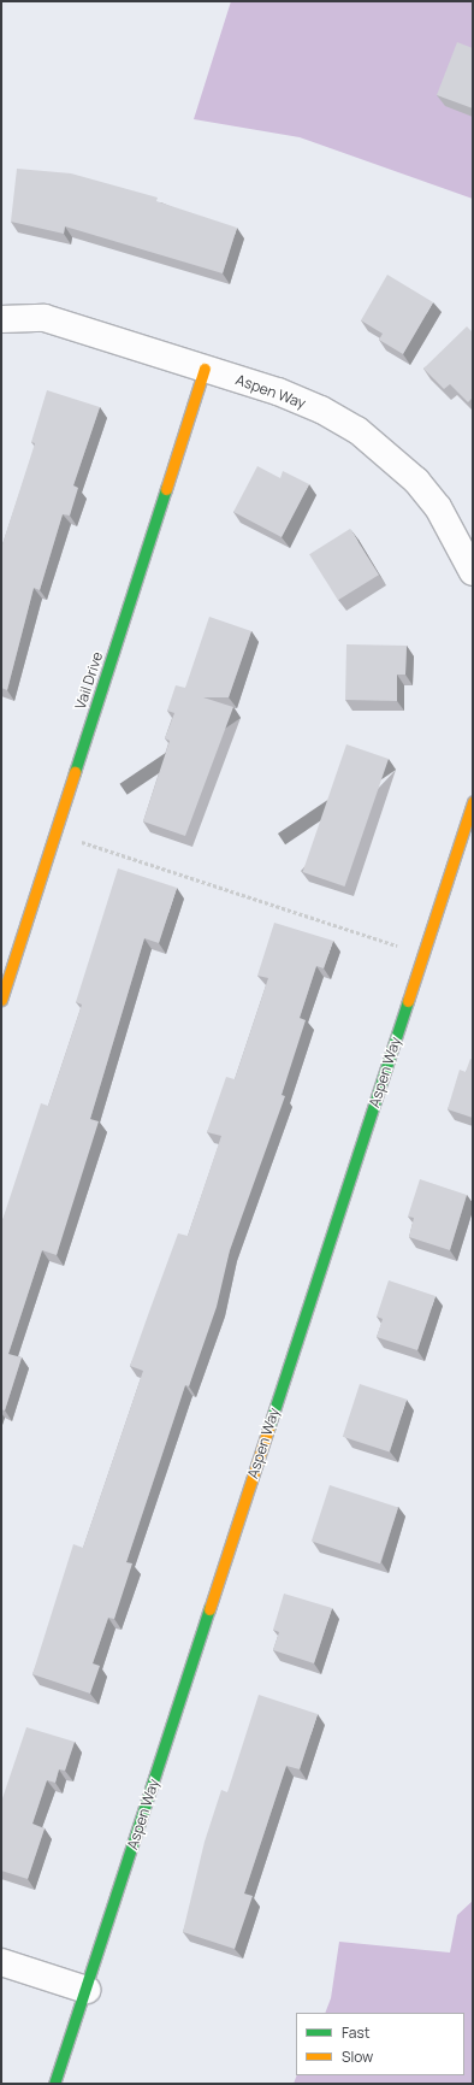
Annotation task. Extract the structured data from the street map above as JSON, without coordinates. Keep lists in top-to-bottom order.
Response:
{
  "streets": {
    "street": ["Aspen Way", "Vail Drive"]
  },
  "crossings": [
    ["Aspen Way", "Vail Drive"]
  ],
  "legend": ["Fast", "Slow"]
}
